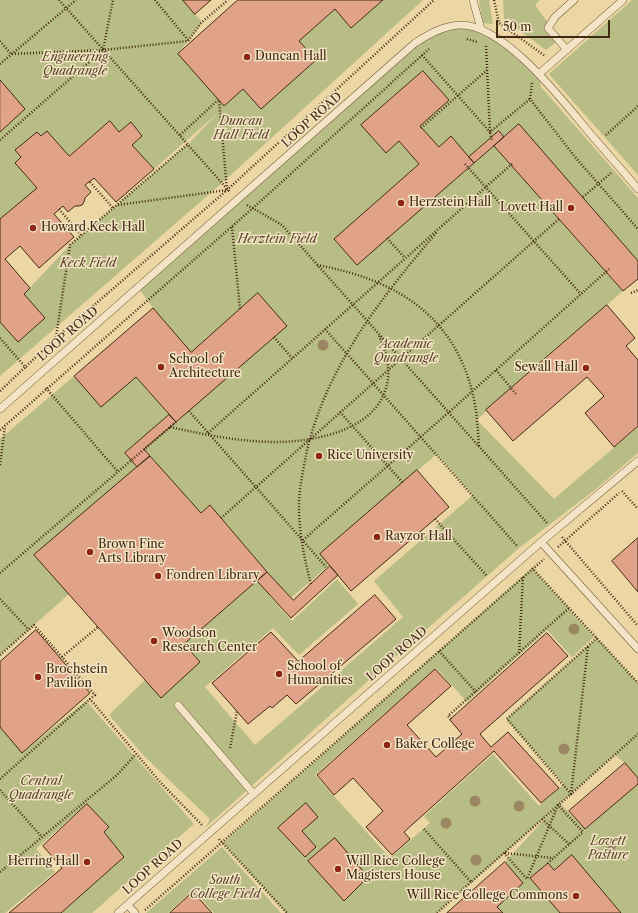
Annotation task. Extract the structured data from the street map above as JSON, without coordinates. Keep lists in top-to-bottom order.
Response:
{
  "streets": {
    "lane": ["LOOP ROAD"]
  },
  "parks": [
    "Engineering Quadrangle",
    "Duncan Hall Field",
    "Herztein Field",
    "Keck Field",
    "Academic Quadrangle",
    "Central Quadrangle",
    "Lovett Pasture",
    "South College Field"
  ],
  "places": [
    "Duncan Hall",
    "Herzstein Hall",
    "Lovett Hall",
    "Howard Keck Hall",
    "School of Architecture",
    "Sewall Hall",
    "Rice University",
    "Rayzor Hall",
    "Brown Fine Arts Library",
    "Fondren Library",
    "Woodson Research Center",
    "School of Humanities",
    "Brochstein Pavilion",
    "Baker College",
    "Herring Hall",
    "Will Rice College Magisters House",
    "Will Rice College Commons"
  ],
  "scale_bar": "50 m"
}
